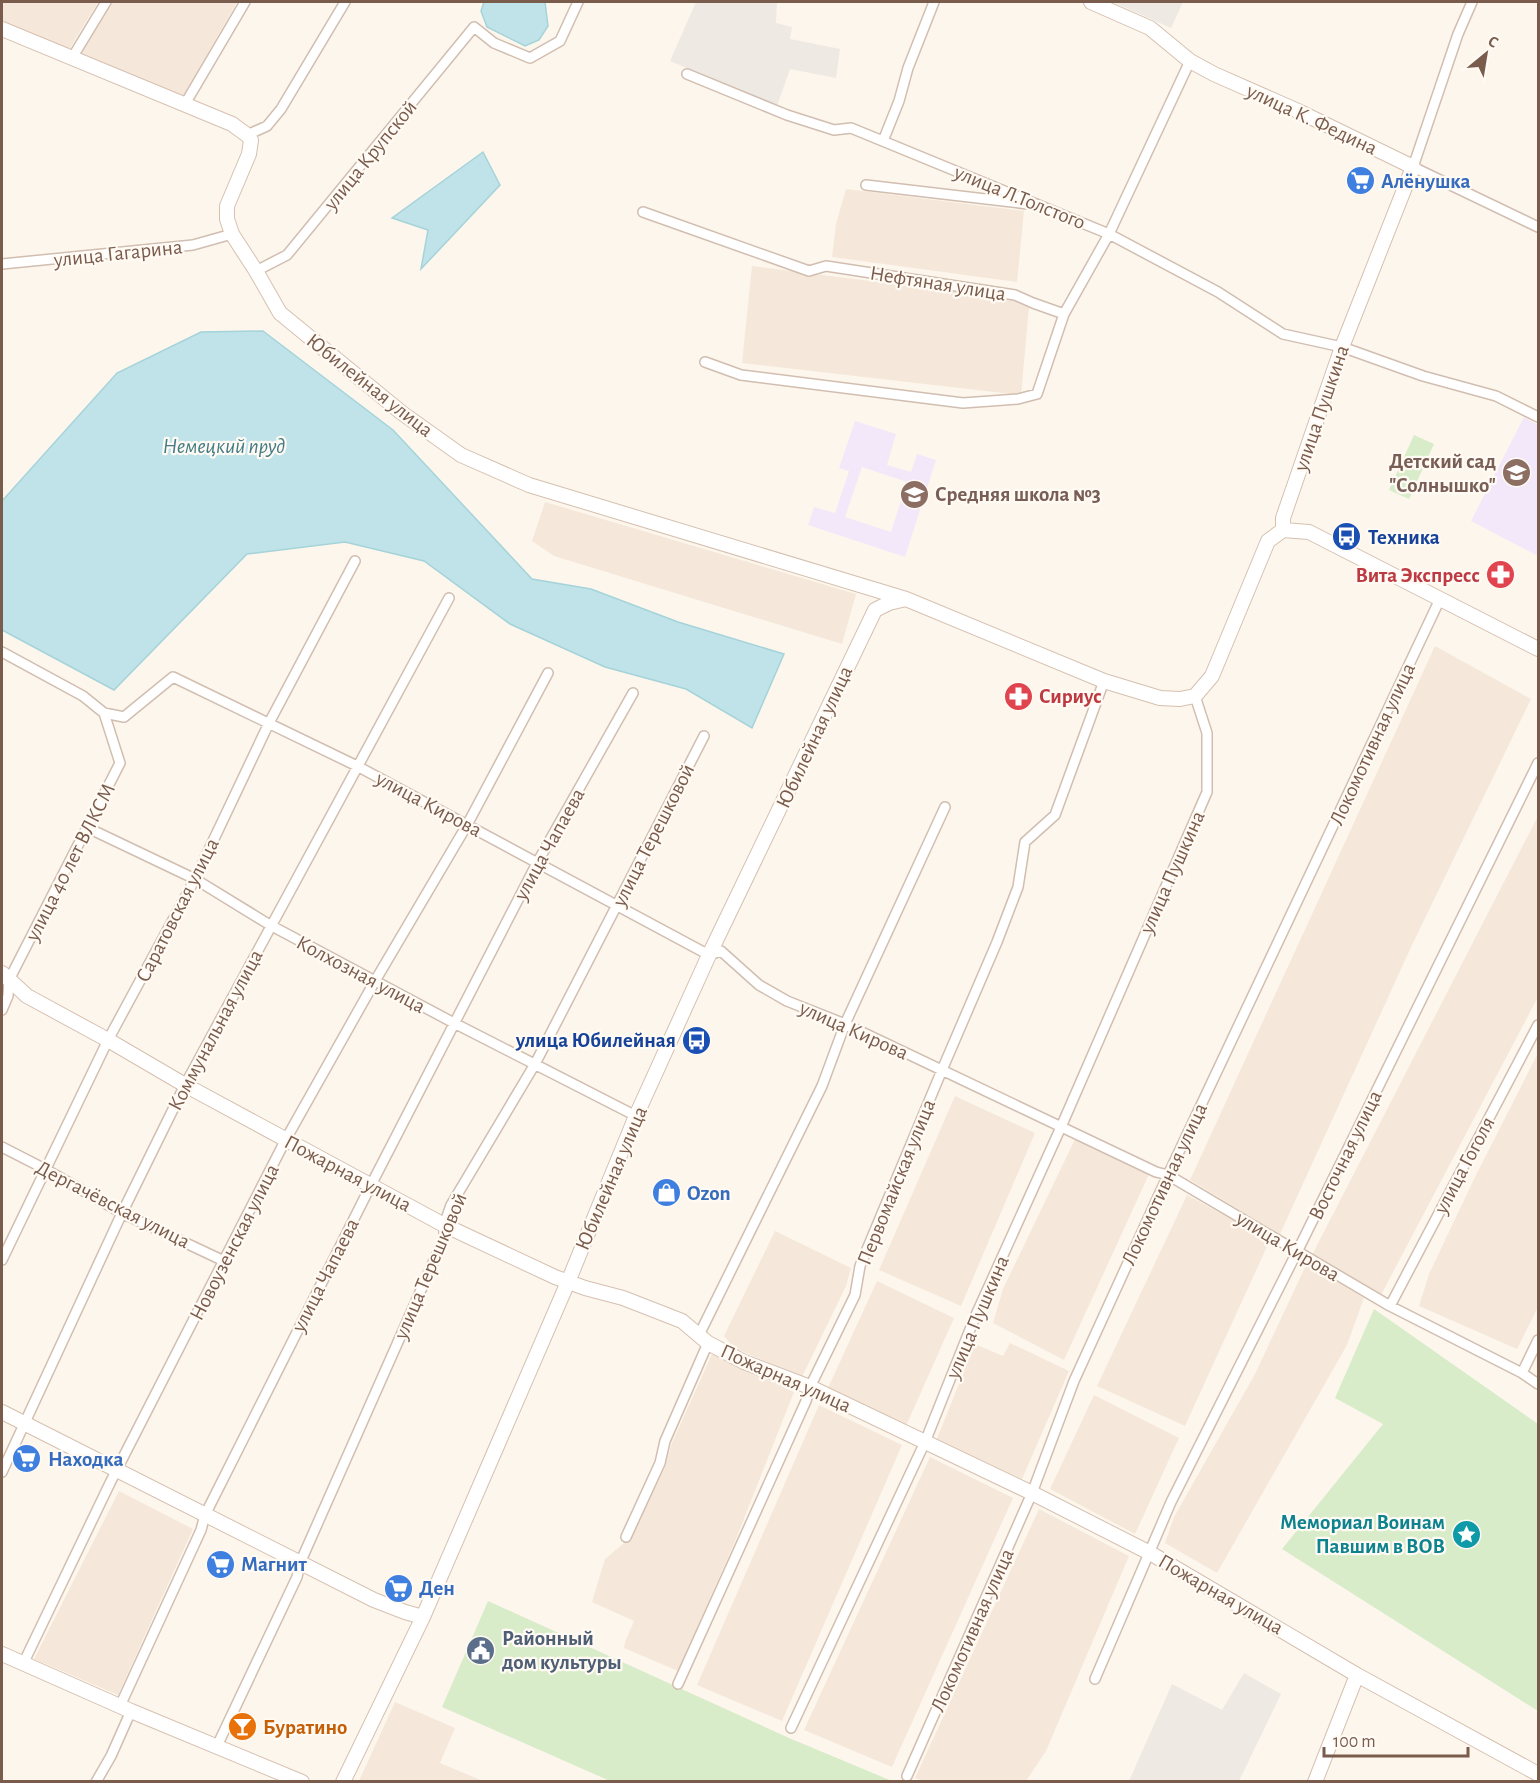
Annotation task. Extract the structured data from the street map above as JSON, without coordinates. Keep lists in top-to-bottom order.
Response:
{
  "streets": {
    "street": [
      "улица К. Федина",
      "улица Крупской",
      "улица Л.Толстого",
      "улица Гагарина",
      "Нефтяная улица",
      "Юбилейная улица",
      "улица Пушкина",
      "Локомотивная улица",
      "улица Кирова",
      "улица Терешковой",
      "улица Чапаева",
      "улица 40 лет ВЛКСМ",
      "Саратовская улица",
      "Колхозная улица",
      "Коммунальная улица",
      "Восточная улица",
      "улица Гоголя",
      "Пожарная улица",
      "Первомайская улица",
      "Дергачёвская улица",
      "Новоузенская улица"
    ]
  },
  "crossings": [
    ["улица К. Федина", "улица Пушкина"],
    ["улица Крупской", "Юбилейная улица"],
    ["улица Л.Толстого", "улица Пушкина"],
    ["улица Гагарина", "Юбилейная улица"],
    ["Юбилейная улица", "улица Пушкина"],
    ["Юбилейная улица", "улица Кирова"],
    ["Юбилейная улица", "Колхозная улица"],
    ["Юбилейная улица", "Пожарная улица"],
    ["Юбилейная улица", "Первомайская улица"],
    ["улица Пушкина", "улица Кирова"],
    ["улица Пушкина", "Пожарная улица"],
    ["Локомотивная улица", "улица Кирова"],
    ["Локомотивная улица", "Пожарная улица"],
    ["улица Кирова", "улица Терешковой"],
    ["улица Кирова", "улица Чапаева"],
    ["улица Кирова", "улица 40 лет ВЛКСМ"],
    ["улица Кирова", "Саратовская улица"],
    ["улица Кирова", "Коммунальная улица"],
    ["улица Кирова", "Восточная улица"],
    ["улица Кирова", "улица Гоголя"],
    ["улица Кирова", "Первомайская улица"],
    ["улица Кирова", "Новоузенская улица"],
    ["улица Терешковой", "Колхозная улица"],
    ["улица Терешковой", "Пожарная улица"],
    ["улица Чапаева", "Колхозная улица"],
    ["улица Чапаева", "Пожарная улица"],
    ["улица 40 лет ВЛКСМ", "Колхозная улица"],
    ["улица 40 лет ВЛКСМ", "Пожарная улица"],
    ["Саратовская улица", "Колхозная улица"],
    ["Саратовская улица", "Пожарная улица"],
    ["Саратовская улица", "Дергачёвская улица"],
    ["Колхозная улица", "Коммунальная улица"],
    ["Колхозная улица", "Новоузенская улица"],
    ["Коммунальная улица", "Пожарная улица"],
    ["Коммунальная улица", "Дергачёвская улица"],
    ["Восточная улица", "Пожарная улица"],
    ["Пожарная улица", "Первомайская улица"],
    ["Пожарная улица", "Новоузенская улица"],
    ["Дергачёвская улица", "Новоузенская улица"]
  ],
  "water": ["Немецкий пруд"],
  "places": {
    "supermarket": [
      "Алёнушка",
      "Находка",
      "Магнит",
      "Ден"
    ],
    "school or university": ["Детский сад \"Солнышко\"", "Средняя школа №3"],
    "bus stop": ["Техника", "улица Юбилейная"],
    "pharmacy": ["Вита Экспресс", "Сириус"],
    "shop": ["Ozon"],
    "place": ["Мемориал Воинам Павшим в ВОВ"],
    "public building": ["Районный дом культуры"],
    "bar": ["Буратино"]
  },
  "scale_bar": "100 m",
  "north": "top right"
}
